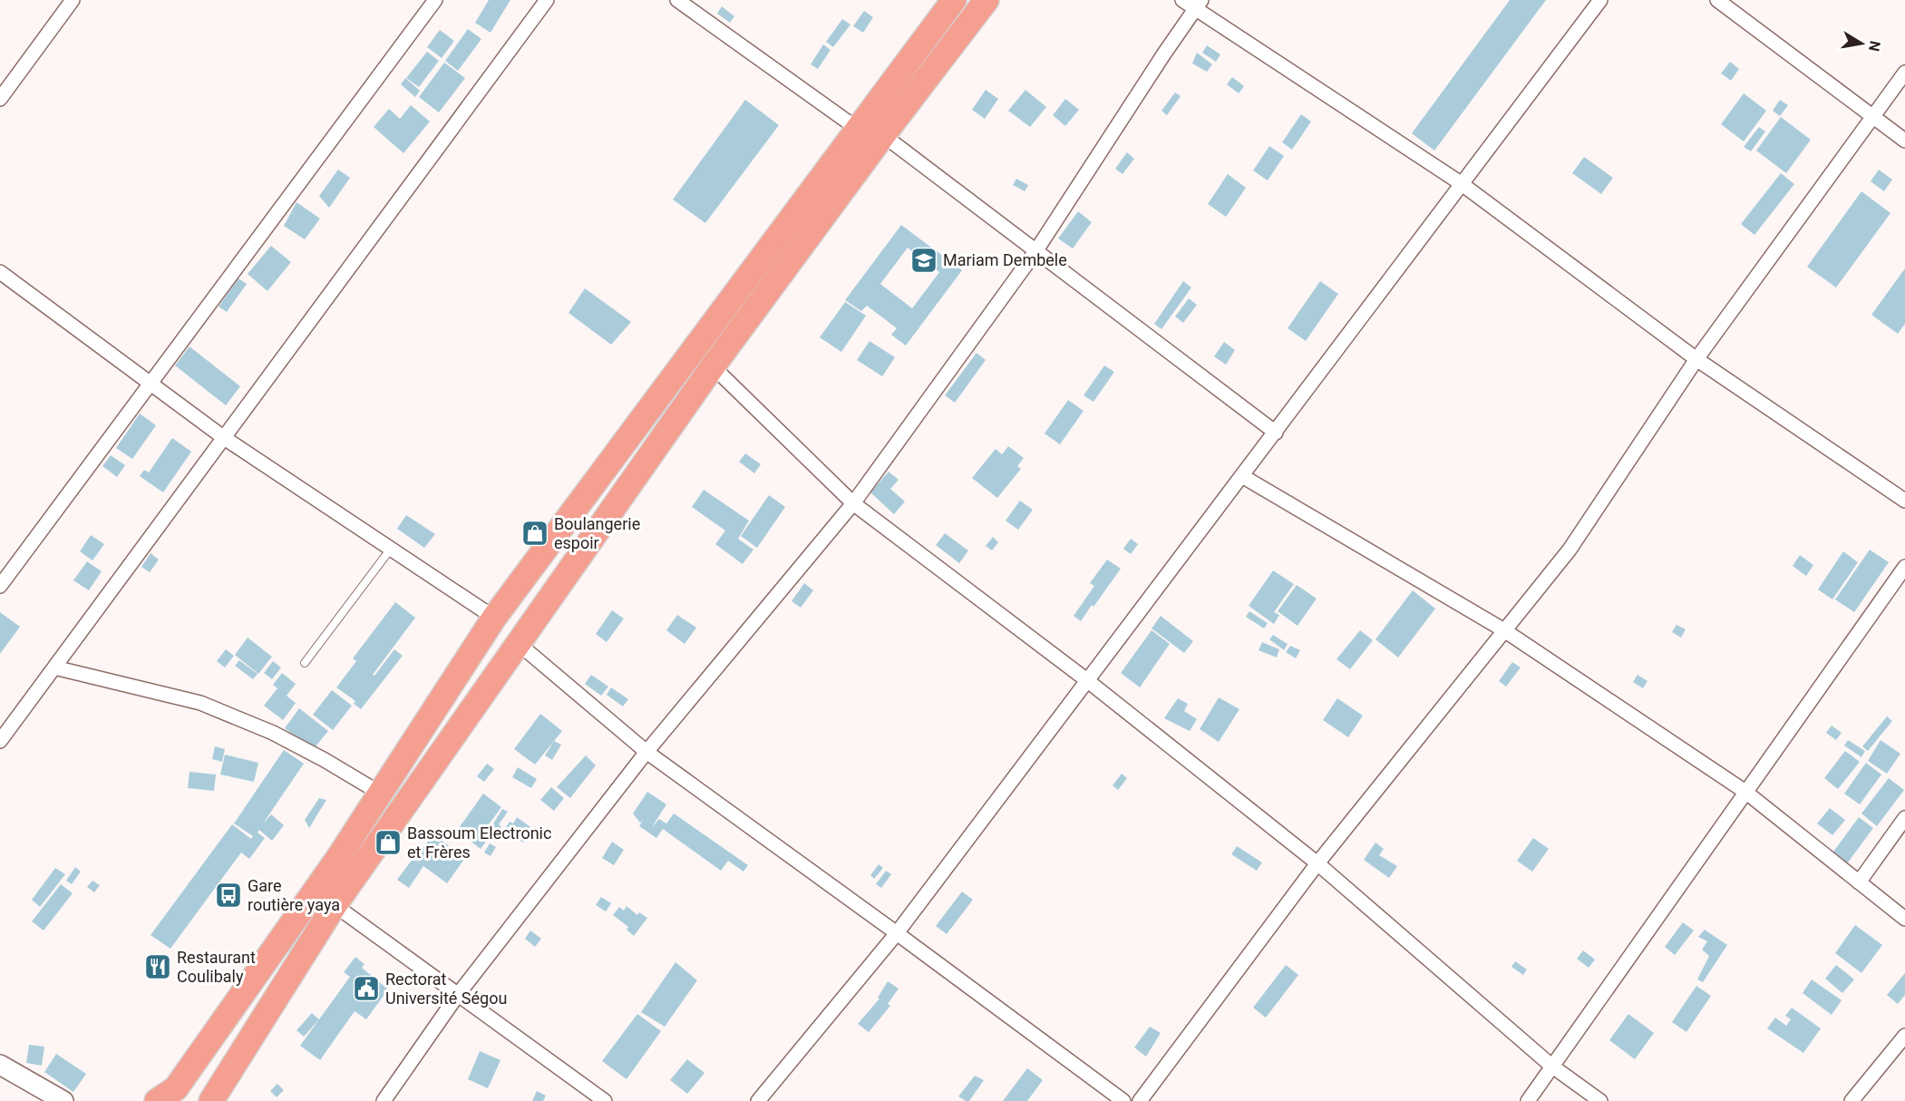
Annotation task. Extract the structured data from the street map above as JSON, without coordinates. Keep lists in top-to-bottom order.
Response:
{
  "places": {
    "school or university": ["Mariam Dembele"],
    "shop": ["Boulangerie espoir", "Bassoum Electronic et Frères"],
    "bus stop": ["Gare routière yaya"],
    "restaurant": ["Restaurant Coulibaly"],
    "public building": ["Rectorat Université Ségou"]
  },
  "north": "right"
}
